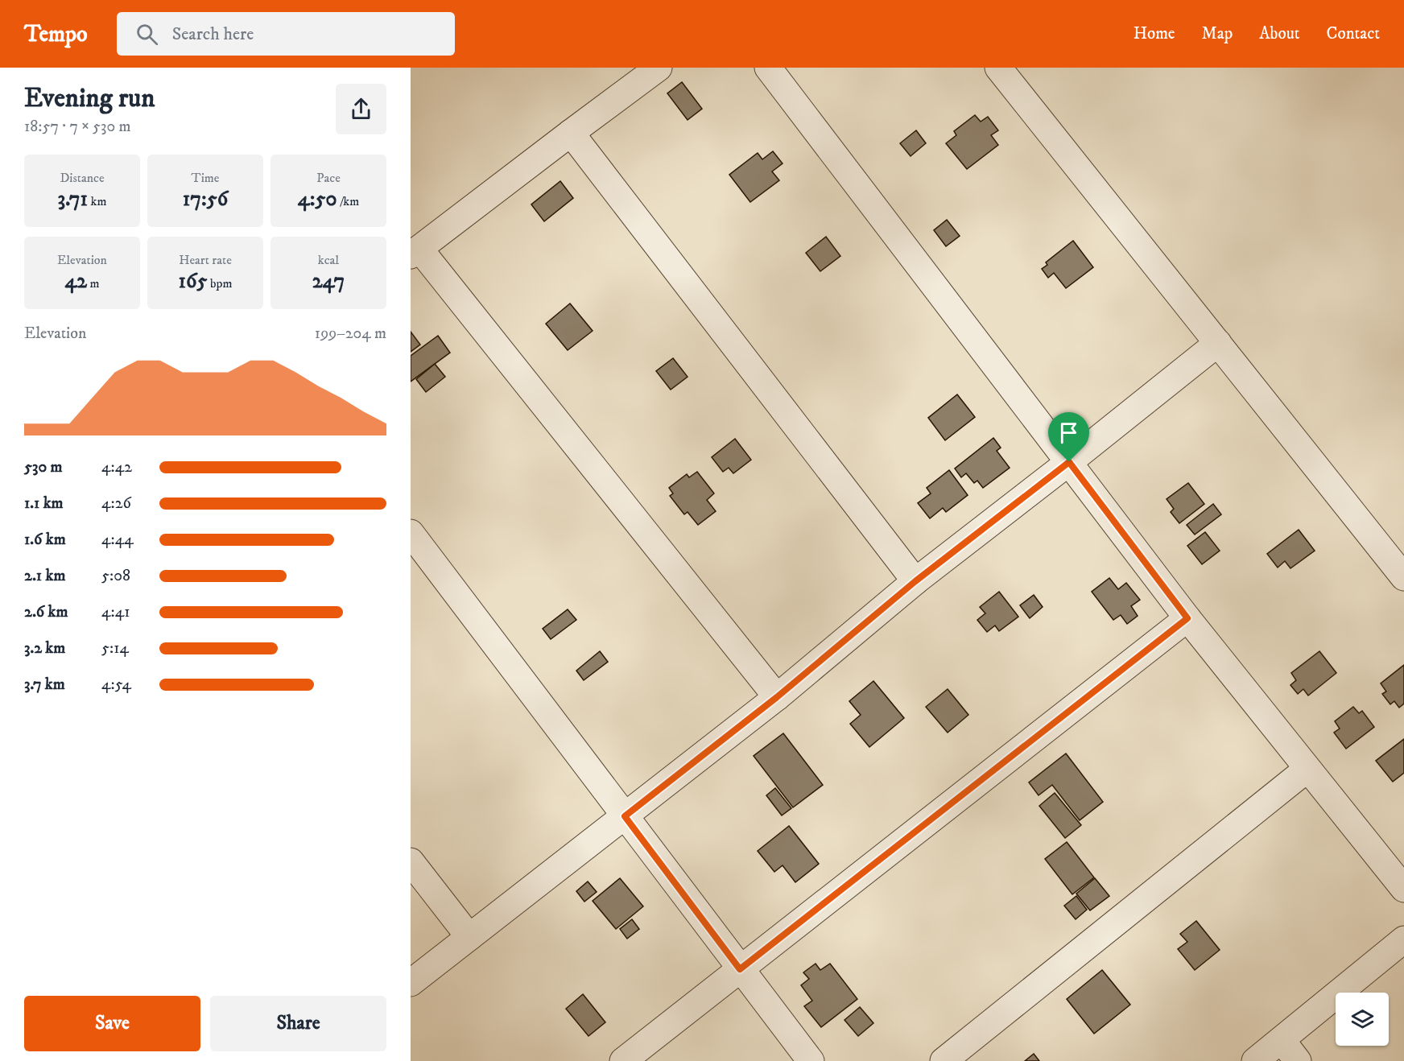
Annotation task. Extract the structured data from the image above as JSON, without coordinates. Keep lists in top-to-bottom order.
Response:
{
  "page": {
    "header": "Tempo",
    "search": "Search here",
    "nav": [
      "Home",
      "Map",
      "About",
      "Contact"
    ],
    "heading": ["Evening run", "18:57 · 7 × 530 m"],
    "stats": [
      ["Distance", "3.71 km"],
      ["Time", "17:56"],
      ["Pace", "4:50 /km"],
      ["Elevation", "42 m"],
      ["Heart rate", "165 bpm"],
      ["kcal", "247"]
    ],
    "chart": ["Elevation", "199–204 m"],
    "list": [
      {
        "name": "530 m",
        "note": "4:42"
      },
      {
        "name": "1.1 km",
        "note": "4:26"
      },
      {
        "name": "1.6 km",
        "note": "4:44"
      },
      {
        "name": "2.1 km",
        "note": "5:08"
      },
      {
        "name": "2.6 km",
        "note": "4:41"
      },
      {
        "name": "3.2 km",
        "note": "5:14"
      },
      {
        "name": "3.7 km",
        "note": "4:54"
      }
    ],
    "buttons": ["Save", "Share"]
  }
}
